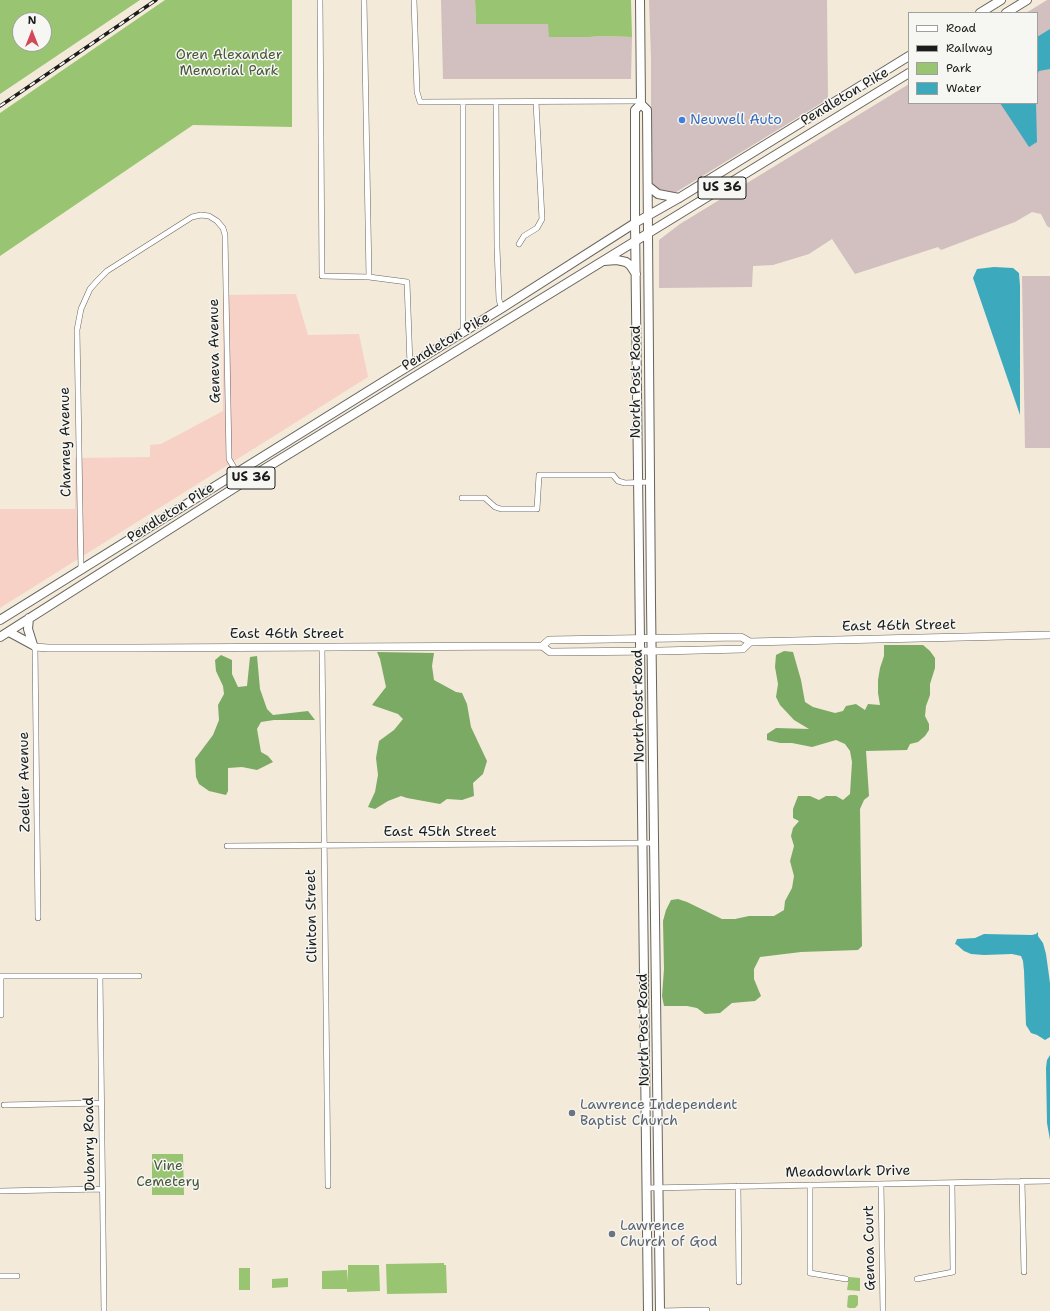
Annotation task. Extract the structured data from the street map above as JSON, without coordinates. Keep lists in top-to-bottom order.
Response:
{
  "streets": {
    "main road": ["Pendleton Pike", "US 36", "North Post Road"],
    "street": [
      "Geneva Avenue",
      "Charney Avenue",
      "East 46th Street",
      "Zoeller Avenue",
      "East 45th Street",
      "Clinton Street",
      "Dubarry Road",
      "Meadowlark Drive",
      "Genoa Court"
    ]
  },
  "crossings": [
    ["Pendleton Pike", "Geneva Avenue"],
    ["Pendleton Pike", "North Post Road"],
    ["Pendleton Pike", "Charney Avenue"],
    ["Geneva Avenue", "Charney Avenue"],
    ["North Post Road", "East 46th Street"],
    ["North Post Road", "East 45th Street"],
    ["North Post Road", "Meadowlark Drive"],
    ["East 46th Street", "Zoeller Avenue"],
    ["East 46th Street", "Clinton Street"],
    ["East 45th Street", "Clinton Street"],
    ["Meadowlark Drive", "Genoa Court"]
  ],
  "parks": ["Oren Alexander Memorial Park", "Vine Cemetery"],
  "places": ["Neuwell Auto", "Lawrence Independent Baptist Church", "Lawrence Church of God"],
  "legend": [
    "Road",
    "Railway",
    "Park",
    "Water"
  ],
  "north": "top"
}
